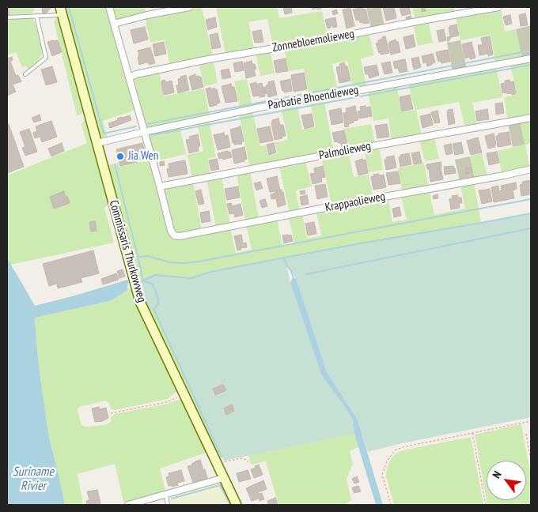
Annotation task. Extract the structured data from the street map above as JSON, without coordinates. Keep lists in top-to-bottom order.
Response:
{
  "streets": {
    "main road": ["Commissaris Thurkowweg"],
    "street": [
      "Zonnebloemolieweg",
      "Parbatie Bhoendieweg",
      "Palmolieweg",
      "Krappaolieweg"
    ]
  },
  "crossings": [
    ["Parbatie Bhoendieweg", "Commissaris Thurkowweg"],
    ["Palmolieweg", "Krappaolieweg"]
  ],
  "water": ["Suriname Rivier"],
  "places": ["Jia Wen"],
  "north": "top left"
}
